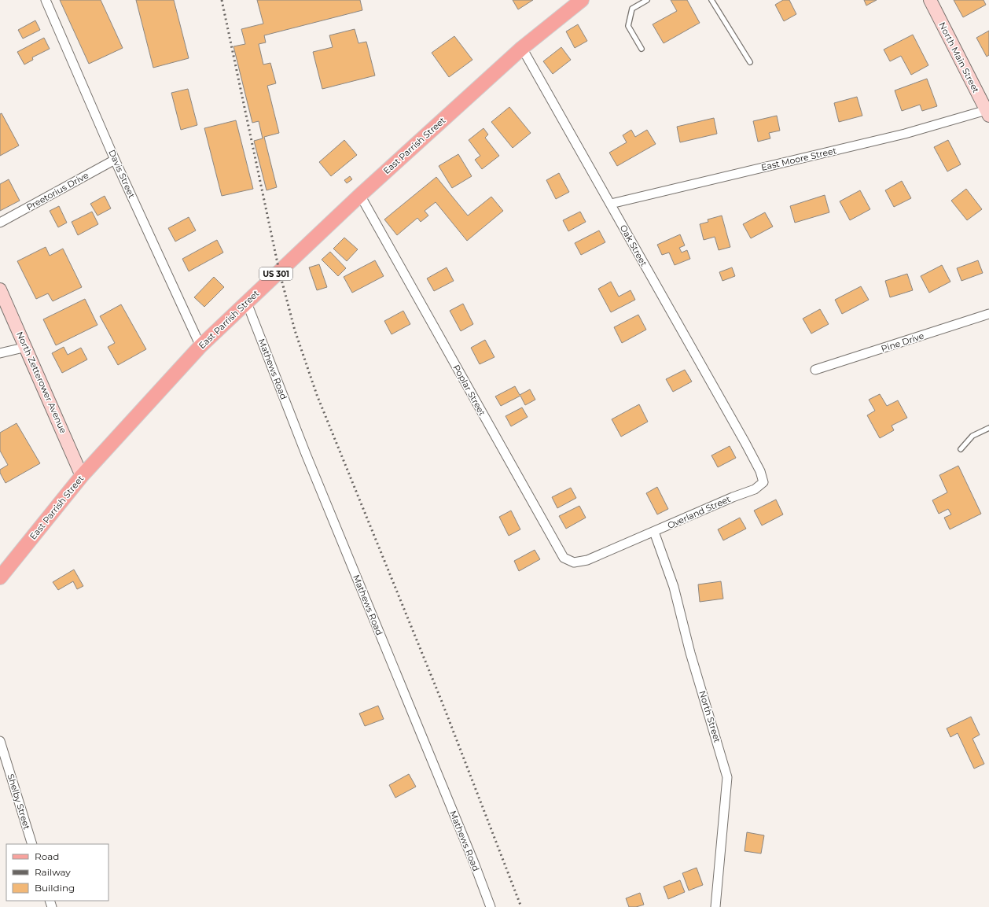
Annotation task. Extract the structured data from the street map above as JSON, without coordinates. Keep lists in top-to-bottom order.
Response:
{
  "streets": {
    "main road": ["East Parrish Street", "US 301"],
    "street": [
      "North Main Street",
      "East Moore Street",
      "Davis Street",
      "Preetorius Drive",
      "Oak Street",
      "Pine Drive",
      "Mathews Road",
      "North Zetterower Avenue",
      "Poplar Street",
      "Overland Street",
      "North Street",
      "Shelby Street"
    ]
  },
  "crossings": [
    ["North Main Street", "East Moore Street"],
    ["East Parrish Street", "Davis Street"],
    ["East Parrish Street", "Oak Street"],
    ["East Parrish Street", "Mathews Road"],
    ["East Parrish Street", "North Zetterower Avenue"],
    ["East Parrish Street", "Poplar Street"],
    ["East Moore Street", "Oak Street"],
    ["Davis Street", "Preetorius Drive"],
    ["Oak Street", "Overland Street"],
    ["Poplar Street", "Overland Street"],
    ["Overland Street", "North Street"]
  ],
  "legend": ["Road", "Railway", "Building"]
}
